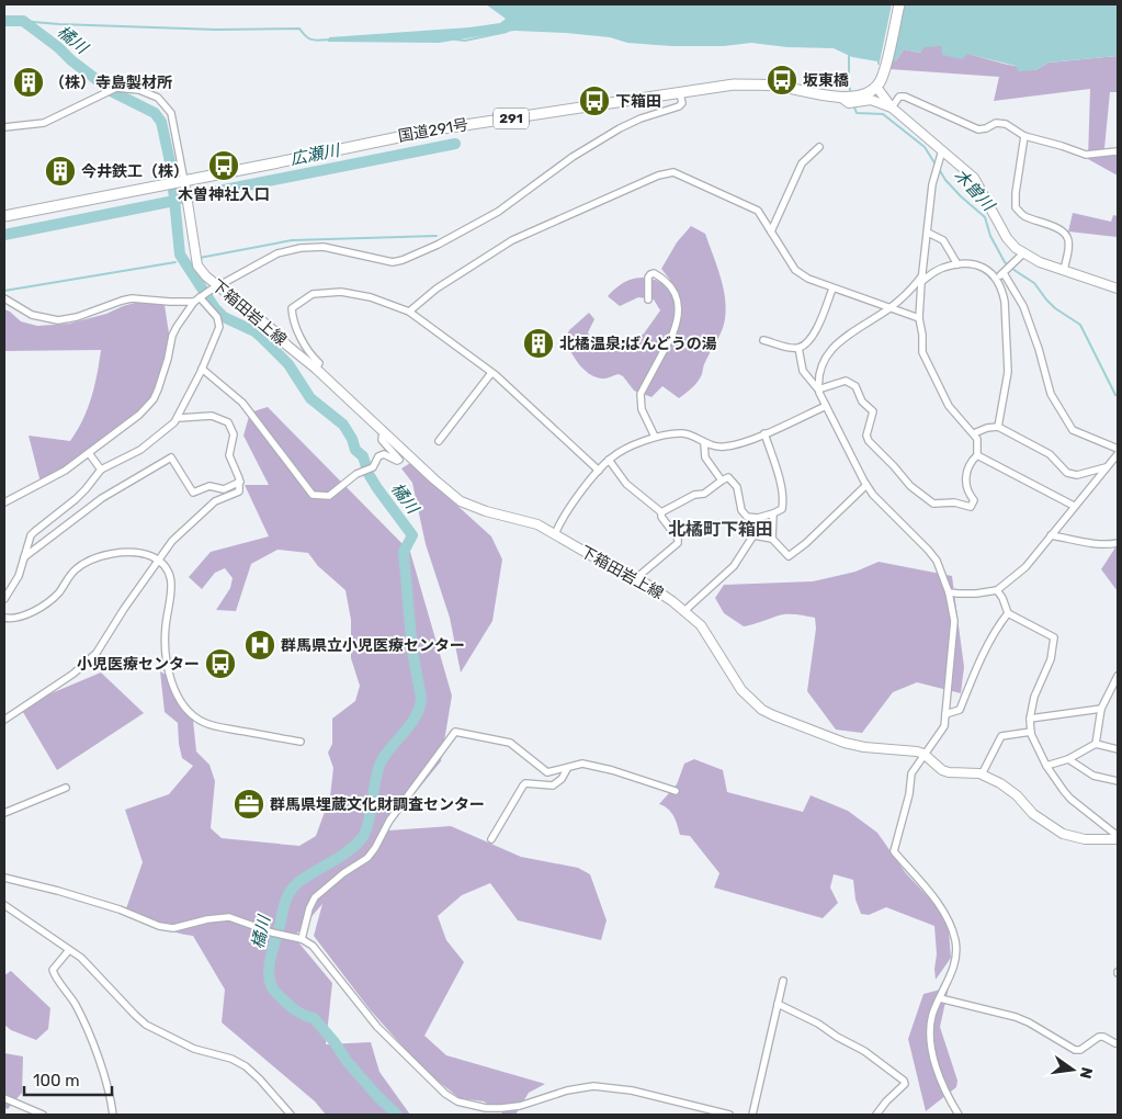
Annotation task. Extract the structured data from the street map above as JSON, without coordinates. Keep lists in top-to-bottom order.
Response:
{
  "streets": {
    "highway": ["291", "国道291号"],
    "main road": ["下箱田岩上線"]
  },
  "crossings": [
    ["国道291号", "下箱田岩上線"]
  ],
  "districts": ["北橘町下箱田"],
  "water": ["橘川", "広瀬川", "木曽川"],
  "places": {
    "bus stop": [
      "坂東橋",
      "下箱田",
      "木曽神社入口",
      "小児医療センター"
    ],
    "building": ["（株）寺島製材所", "今井鉄工（株）", "北橘温泉;ばんどうの湯"],
    "hospital": ["群馬県立小児医療センター"],
    "office": ["群馬県埋蔵文化財調査センター"]
  },
  "scale_bar": "100 m",
  "north": "right"
}
